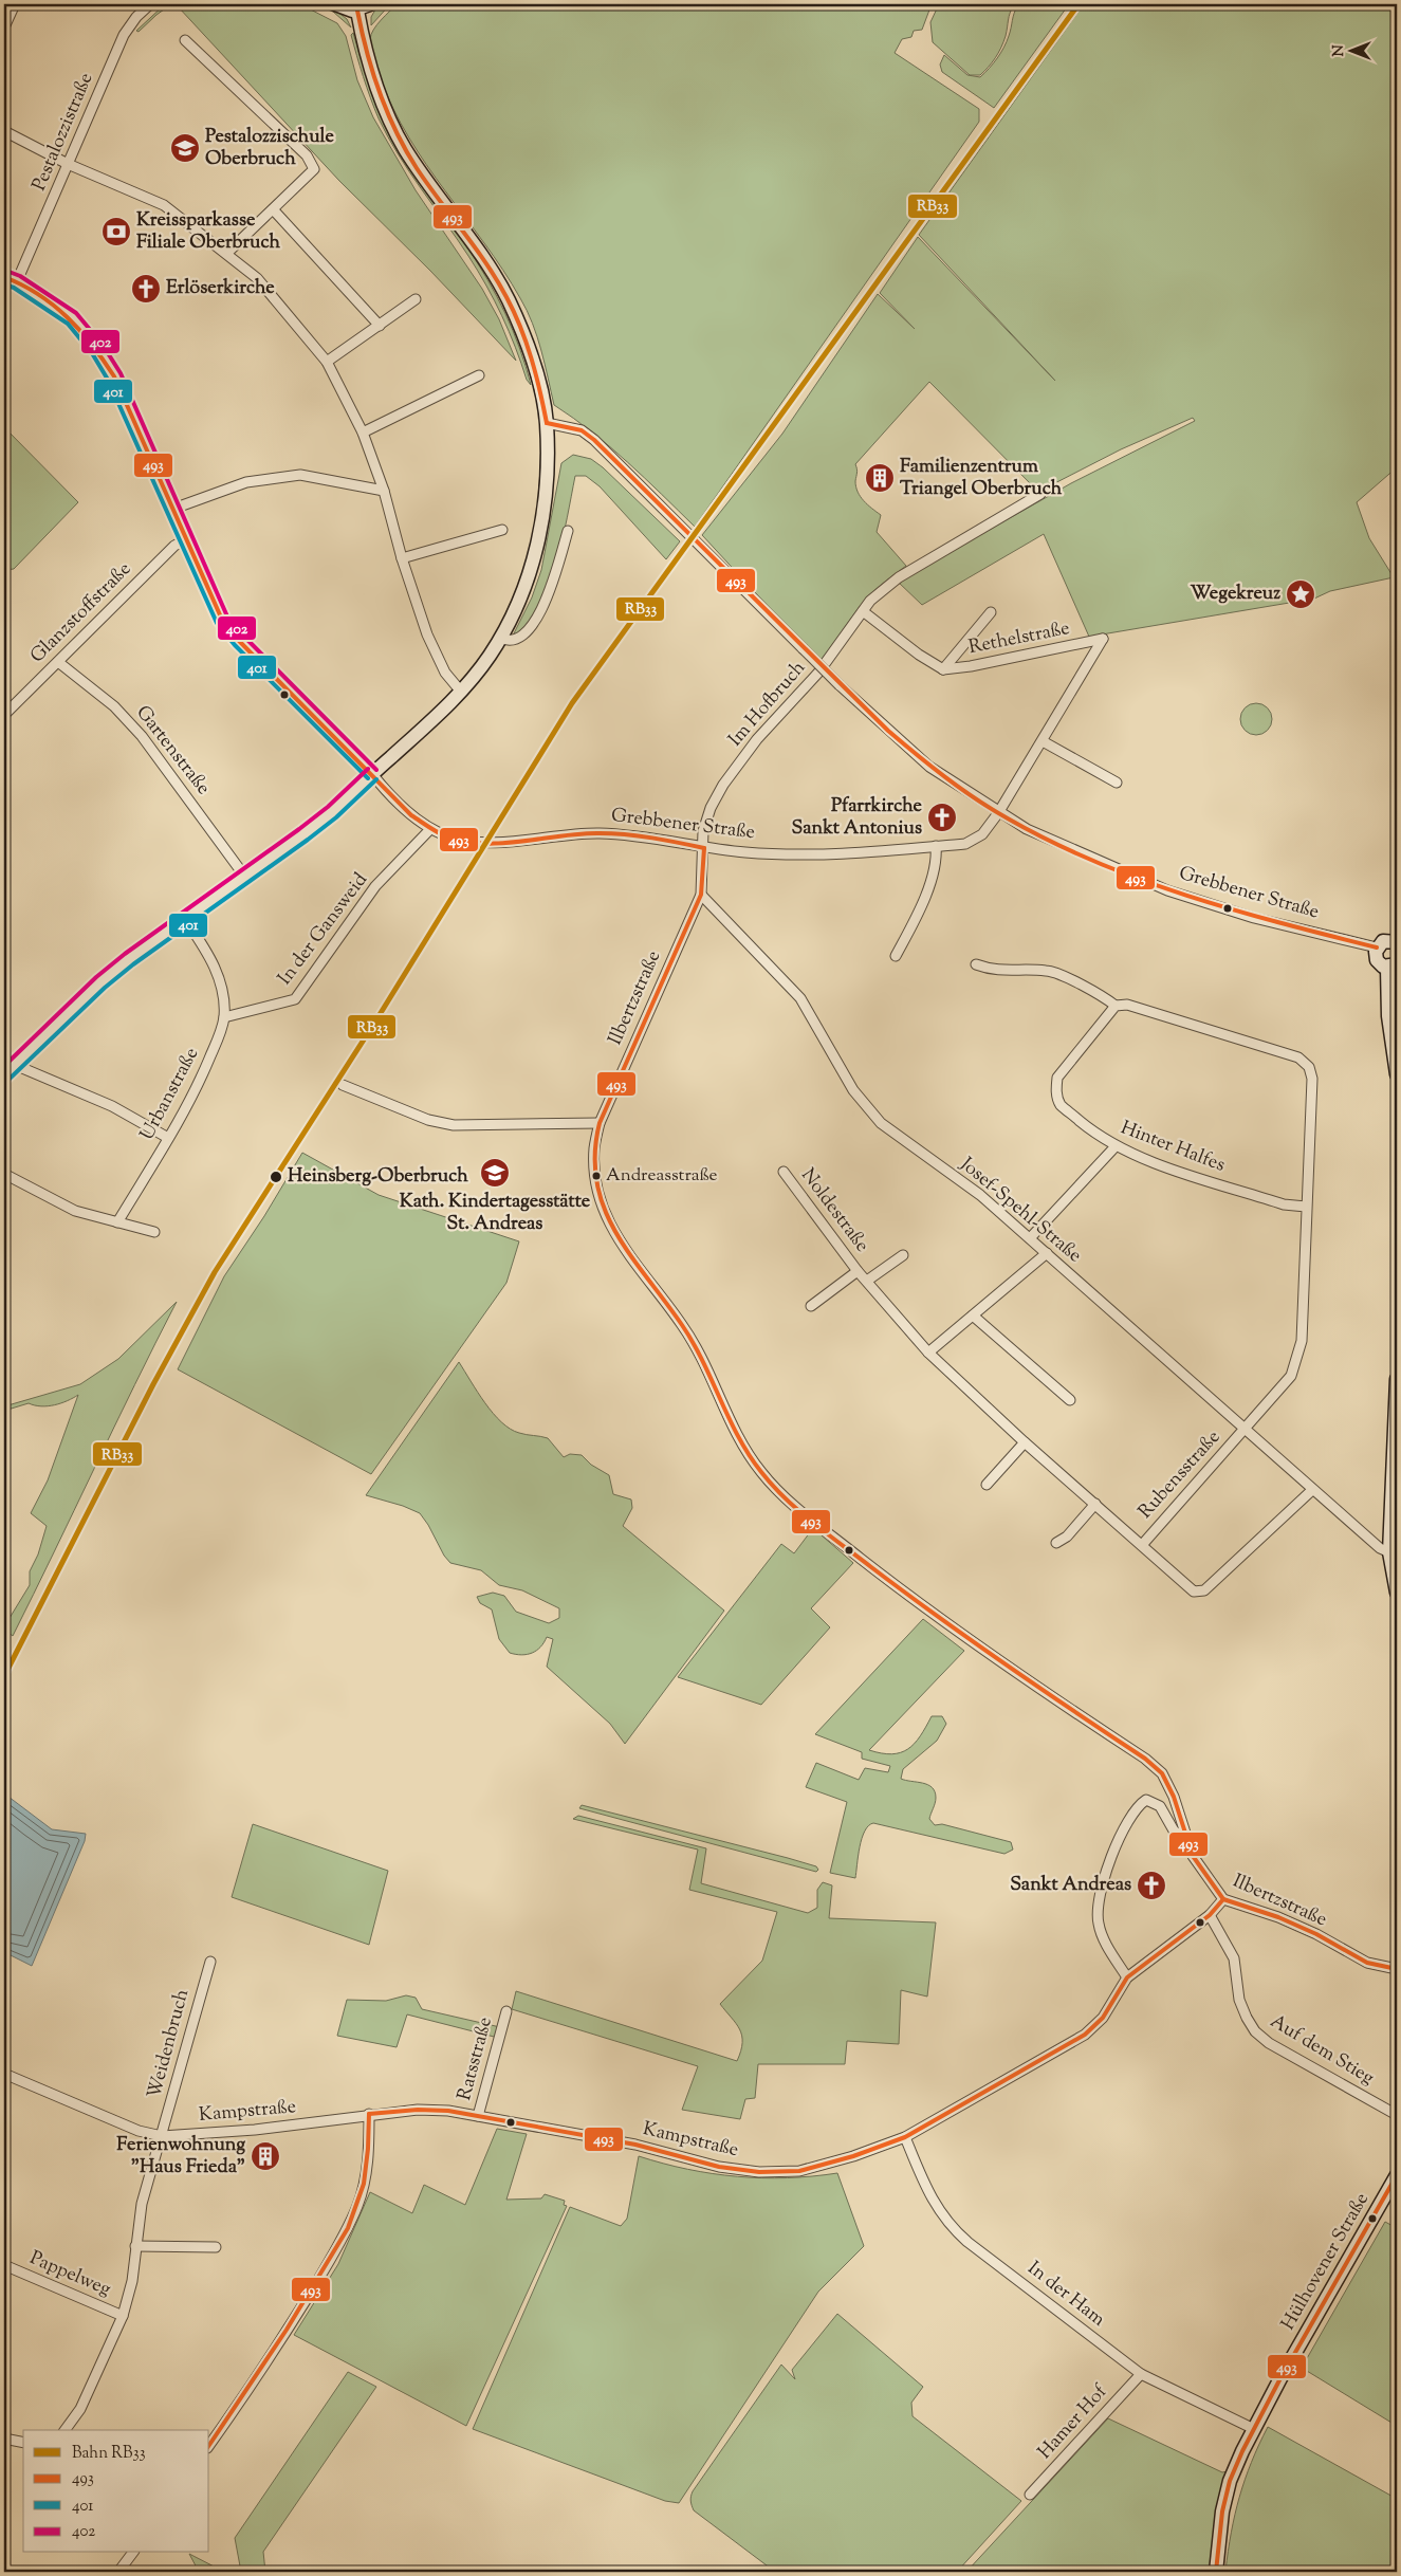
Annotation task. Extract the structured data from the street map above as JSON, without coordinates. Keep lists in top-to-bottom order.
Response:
{
  "streets": {
    "main road": ["Grebbener Straße", "Hülhovener Straße"],
    "street": [
      "Pestalozzistraße",
      "Glanzstoffstraße",
      "Rethelstraße",
      "Im Hofbruch",
      "Gartenstraße",
      "In der Gansweid",
      "Ilbertzstraße",
      "Urbanstraße",
      "Hinter Halfes",
      "Noldestraße",
      "Josef-Spehl-Straße",
      "Rubensstraße",
      "Weidenbruch",
      "Auf dem Stieg",
      "Ratsstraße",
      "Kampstraße",
      "Pappelweg",
      "In der Ham",
      "Hamer Hof"
    ]
  },
  "crossings": [
    ["Pestalozzistraße", "Grebbener Straße"],
    ["Glanzstoffstraße", "Gartenstraße"],
    ["Glanzstoffstraße", "Grebbener Straße"],
    ["Im Hofbruch", "Grebbener Straße"],
    ["Grebbener Straße", "In der Gansweid"],
    ["In der Gansweid", "Urbanstraße"],
    ["Ilbertzstraße", "Josef-Spehl-Straße"],
    ["Noldestraße", "Josef-Spehl-Straße"],
    ["Noldestraße", "Rubensstraße"],
    ["Josef-Spehl-Straße", "Rubensstraße"],
    ["Weidenbruch", "Kampstraße"],
    ["Weidenbruch", "Pappelweg"],
    ["Ratsstraße", "Kampstraße"],
    ["Kampstraße", "In der Ham"],
    ["Hülhovener Straße", "In der Ham"],
    ["In der Ham", "Hamer Hof"]
  ],
  "places": {
    "school or university": ["Pestalozzischule Oberbruch", "Kath. Kindertagesstätte St. Andreas"],
    "bank": ["Kreissparkasse Filiale Oberbruch"],
    "church": ["Erlöserkirche", "Pfarrkirche Sankt Antonius", "Sankt Andreas"],
    "building": ["Familienzentrum Triangel Oberbruch", "Ferienwohnung \"Haus Frieda\""],
    "place": ["Wegekreuz"],
    "other": ["Andreasstraße", "Heinsberg-Oberbruch"]
  },
  "lines": [
    "rail line RB33",
    "transit line 493",
    "transit line 402",
    "transit line 401"
  ],
  "legend": [
    "Bahn RB33",
    "493",
    "401",
    "402"
  ],
  "north": "left"
}
